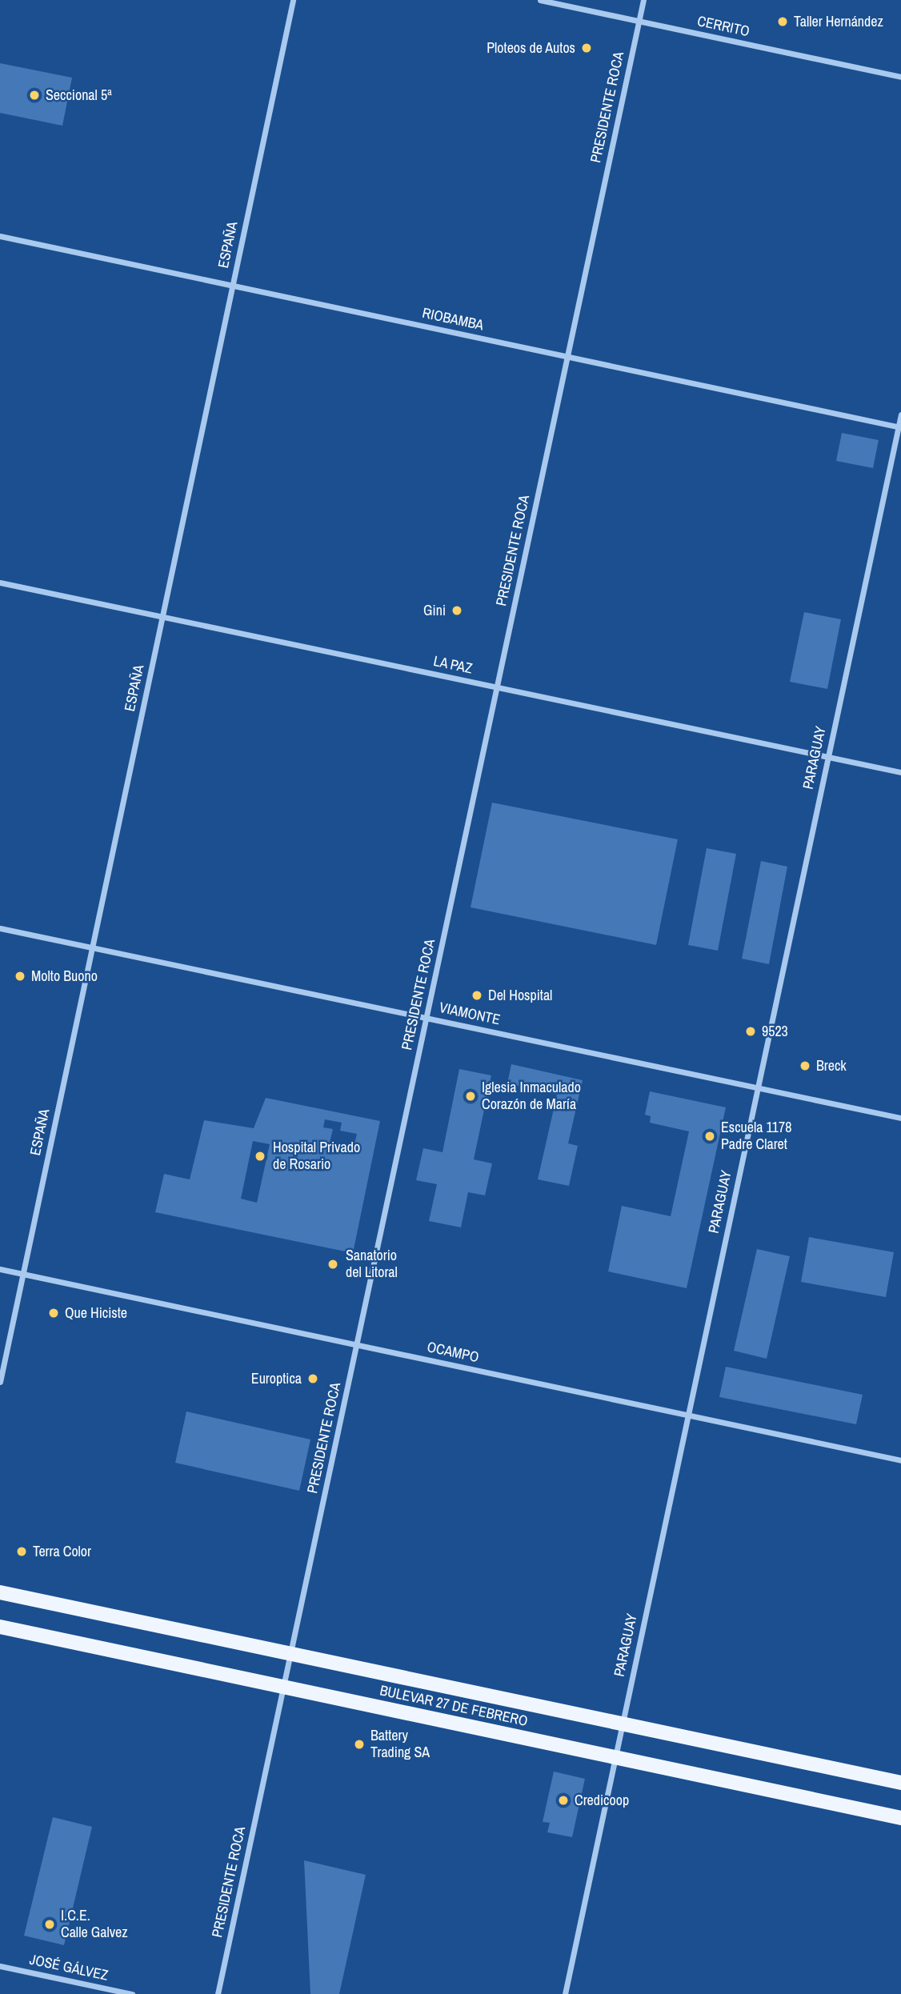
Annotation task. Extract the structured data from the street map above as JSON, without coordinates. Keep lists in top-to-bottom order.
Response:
{
  "streets": {
    "main road": ["BULEVAR 27 DE FEBRERO"],
    "street": [
      "CERRITO",
      "PRESIDENTE ROCA",
      "ESPAÑA",
      "RIOBAMBA",
      "LA PAZ",
      "PARAGUAY",
      "VIAMONTE",
      "OCAMPO",
      "JOSÉ GÁLVEZ"
    ]
  },
  "crossings": [
    ["CERRITO", "PRESIDENTE ROCA"],
    ["PRESIDENTE ROCA", "RIOBAMBA"],
    ["PRESIDENTE ROCA", "LA PAZ"],
    ["PRESIDENTE ROCA", "VIAMONTE"],
    ["PRESIDENTE ROCA", "OCAMPO"],
    ["PRESIDENTE ROCA", "BULEVAR 27 DE FEBRERO"],
    ["ESPAÑA", "RIOBAMBA"],
    ["ESPAÑA", "LA PAZ"],
    ["ESPAÑA", "VIAMONTE"],
    ["ESPAÑA", "OCAMPO"],
    ["RIOBAMBA", "PARAGUAY"],
    ["LA PAZ", "PARAGUAY"],
    ["PARAGUAY", "VIAMONTE"],
    ["PARAGUAY", "OCAMPO"],
    ["PARAGUAY", "BULEVAR 27 DE FEBRERO"]
  ],
  "places": [
    "Taller Hernández",
    "Ploteos de Autos",
    "Seccional 5ª",
    "Gini",
    "Molto Buono",
    "Del Hospital",
    "9523",
    "Breck",
    "Iglesia Inmaculado Corazón de María",
    "Escuela 1178 Padre Claret",
    "Hospital Privado de Rosario",
    "Sanatorio del Litoral",
    "Que Hiciste",
    "Europtica",
    "Terra Color",
    "Battery Trading SA",
    "Credicoop",
    "I.C.E. Calle Galvez"
  ]
}
